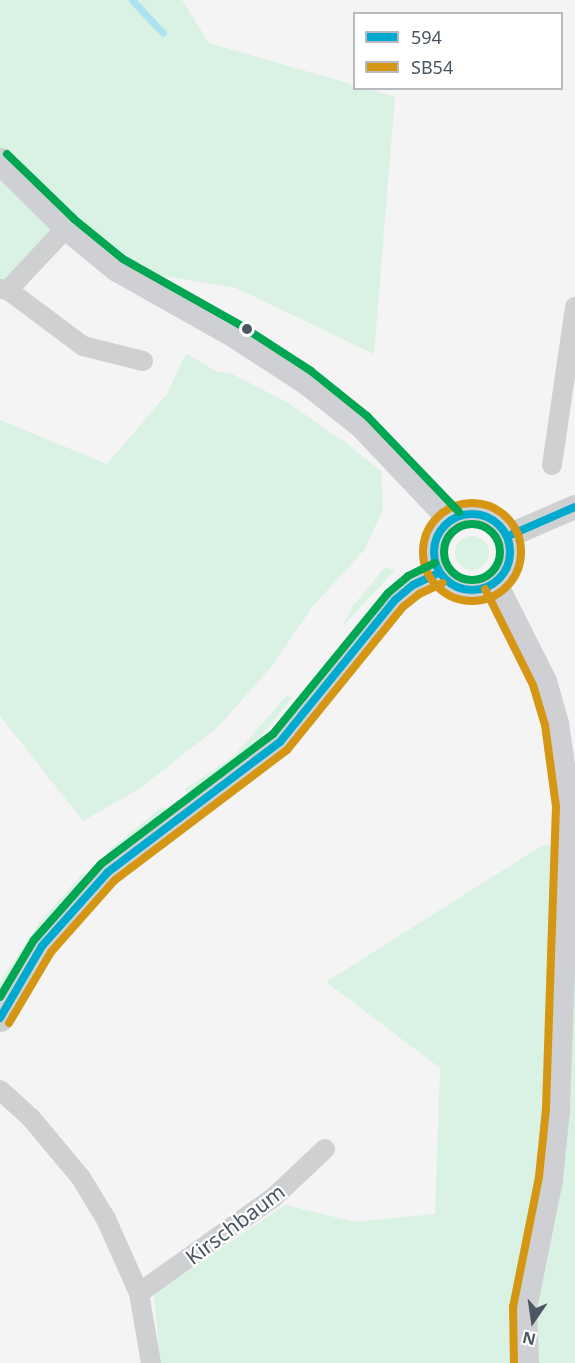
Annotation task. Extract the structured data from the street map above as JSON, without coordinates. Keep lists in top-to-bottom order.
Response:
{
  "streets": {
    "street": ["Kirschbaum"]
  },
  "lines": ["transit line SB54", "transit line 594"],
  "legend": ["594", "SB54"],
  "north": "bottom"
}
